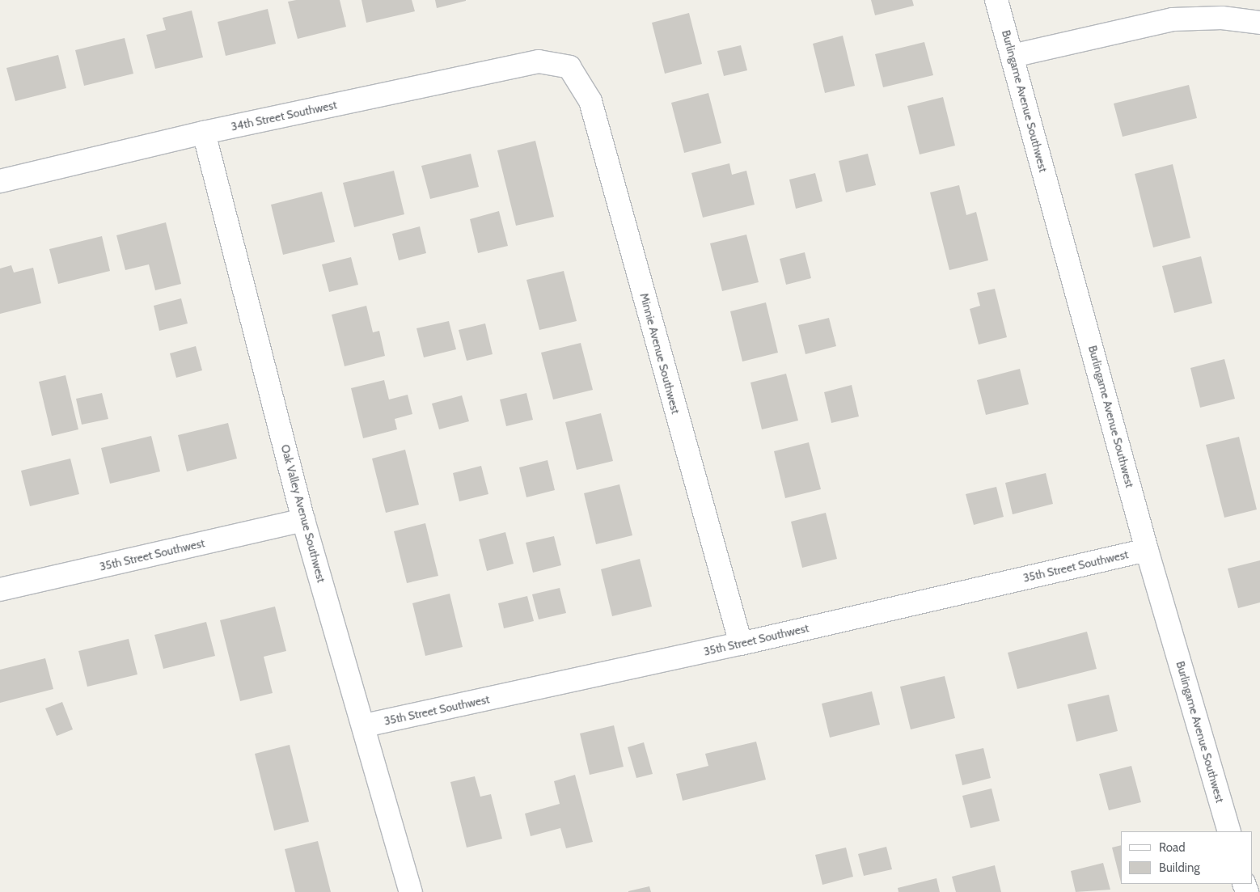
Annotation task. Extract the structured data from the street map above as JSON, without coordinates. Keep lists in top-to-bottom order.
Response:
{
  "streets": {
    "street": [
      "Burlingame Avenue Southwest",
      "34th Street Southwest",
      "Minnie Avenue Southwest",
      "Oak Valley Avenue Southwest",
      "35th Street Southwest"
    ]
  },
  "crossings": [
    ["Burlingame Avenue Southwest", "35th Street Southwest"],
    ["34th Street Southwest", "Minnie Avenue Southwest"],
    ["34th Street Southwest", "Oak Valley Avenue Southwest"],
    ["Minnie Avenue Southwest", "35th Street Southwest"],
    ["Oak Valley Avenue Southwest", "35th Street Southwest"]
  ],
  "legend": ["Road", "Building"]
}
